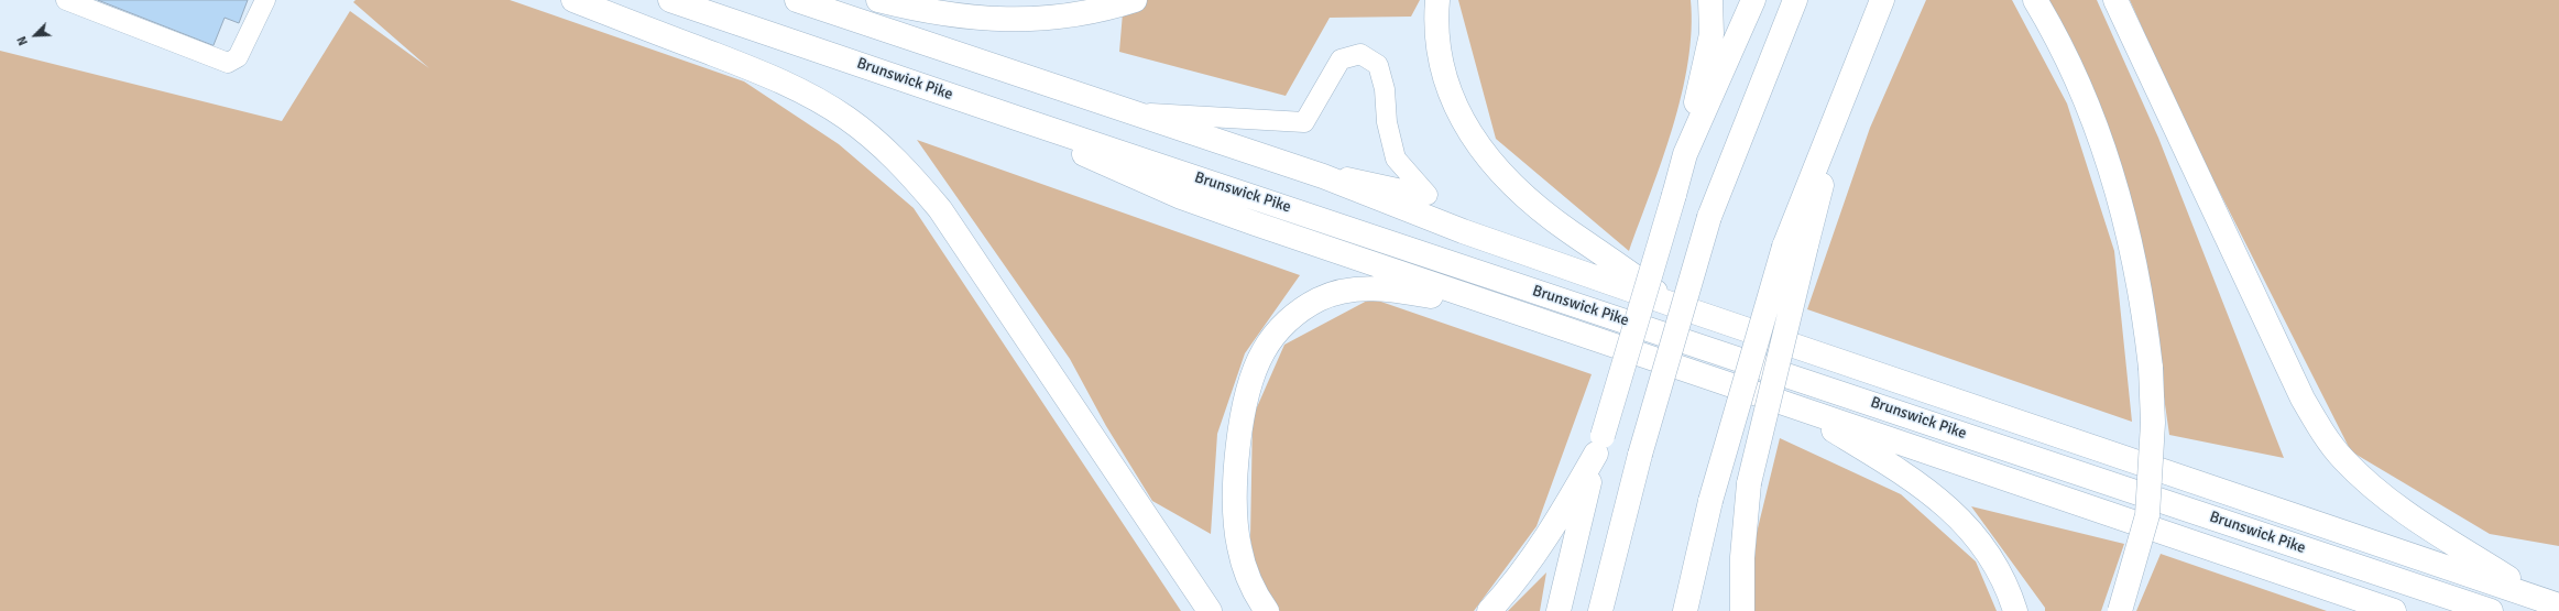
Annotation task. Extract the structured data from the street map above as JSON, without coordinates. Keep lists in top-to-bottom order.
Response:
{
  "streets": {
    "highway": ["Brunswick Pike"]
  },
  "north": "bottom left"
}
